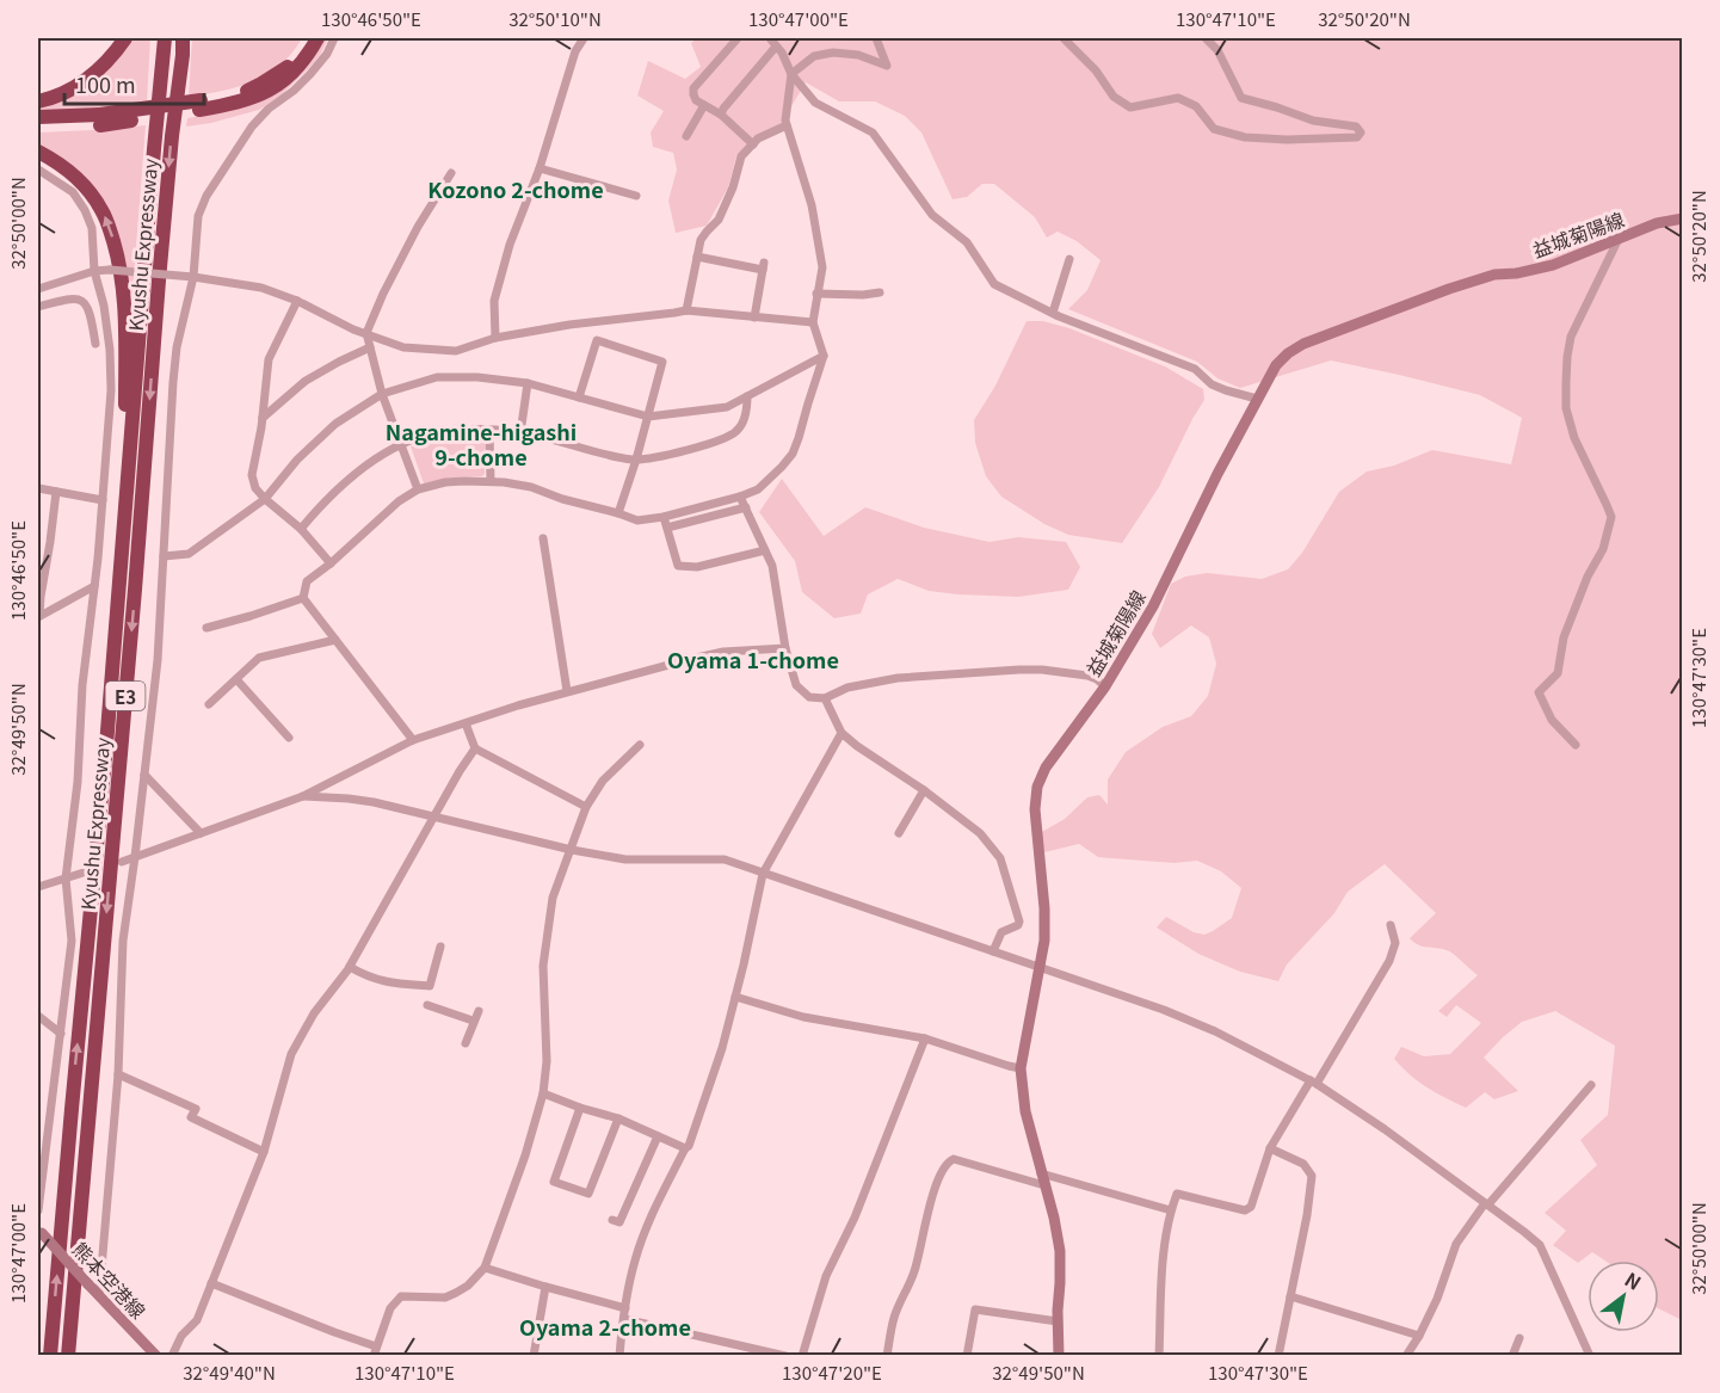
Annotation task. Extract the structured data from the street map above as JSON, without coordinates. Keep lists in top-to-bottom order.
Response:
{
  "streets": {
    "highway": ["Kyushu Expressway", "E3"],
    "main road": ["益城菊陽線", "熊本空港線"]
  },
  "districts": [
    "Kozono 2-chome",
    "Nagamine-higashi 9-chome",
    "Oyama 1-chome",
    "Oyama 2-chome"
  ],
  "scale_bar": "100 m",
  "north": "top right",
  "coordinates": [
    "130°46'50\"E",
    "32°50'10\"N",
    "130°47'00\"E",
    "130°47'10\"E",
    "32°50'20\"N",
    "32°50'00\"N",
    "130°47'30\"E",
    "32°49'50\"N",
    "32°49'40\"N",
    "130°47'20\"E"
  ]
}
